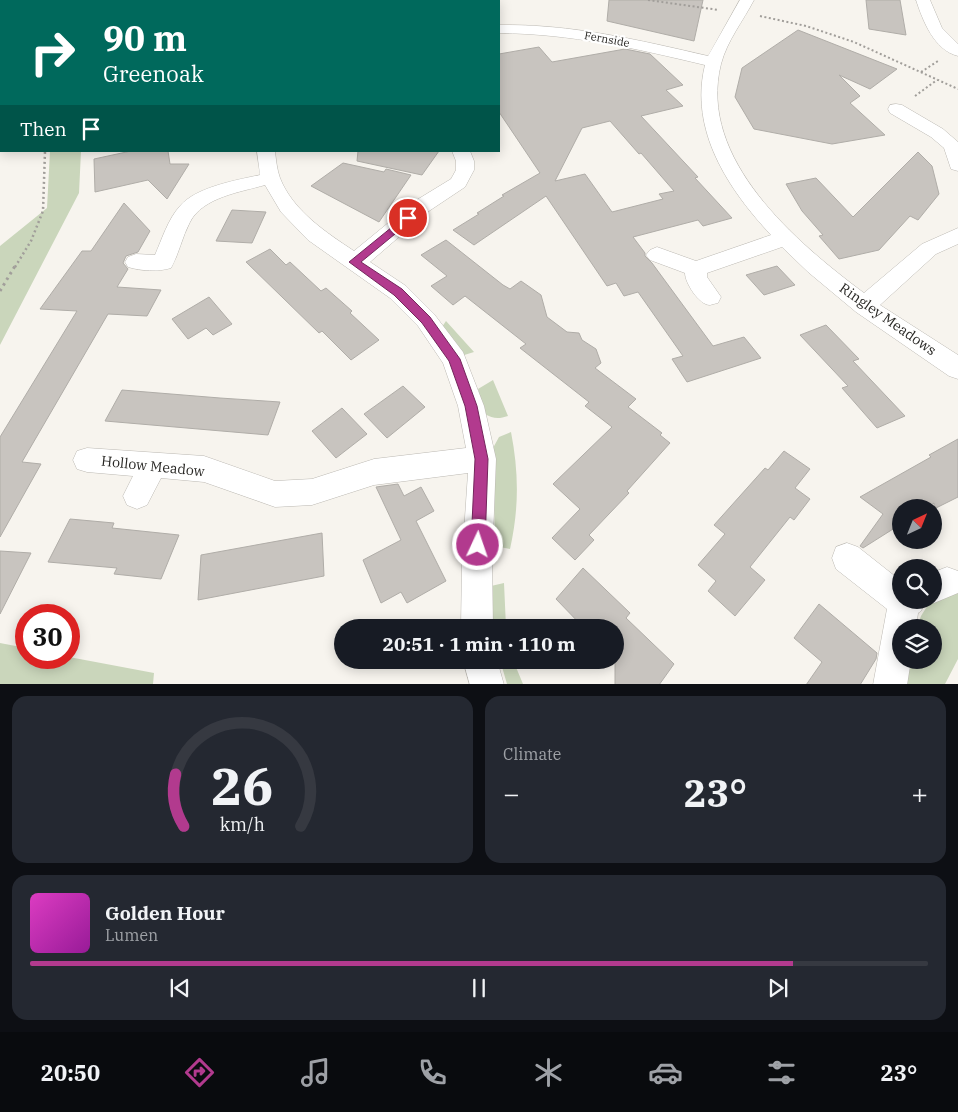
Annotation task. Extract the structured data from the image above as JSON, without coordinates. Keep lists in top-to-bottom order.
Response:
{
  "streets": {
    "street": ["Fernside", "Ringley Meadows", "Hollow Meadow"]
  },
  "crossings": [
    ["Fernside", "Ringley Meadows"]
  ],
  "north": "top right",
  "page": {
    "turn": ["90 m", "Greenoak"],
    "then": "Then",
    "limit": "30",
    "trip": "20:51 · 1 min · 110 m",
    "tile": "Climate",
    "heat": ["−", "23°", "+"],
    "song": ["Golden Hour", "Lumen"],
    "tabs": ["20:50", "23°"],
    "gauge": ["26", "km/h"]
  }
}
